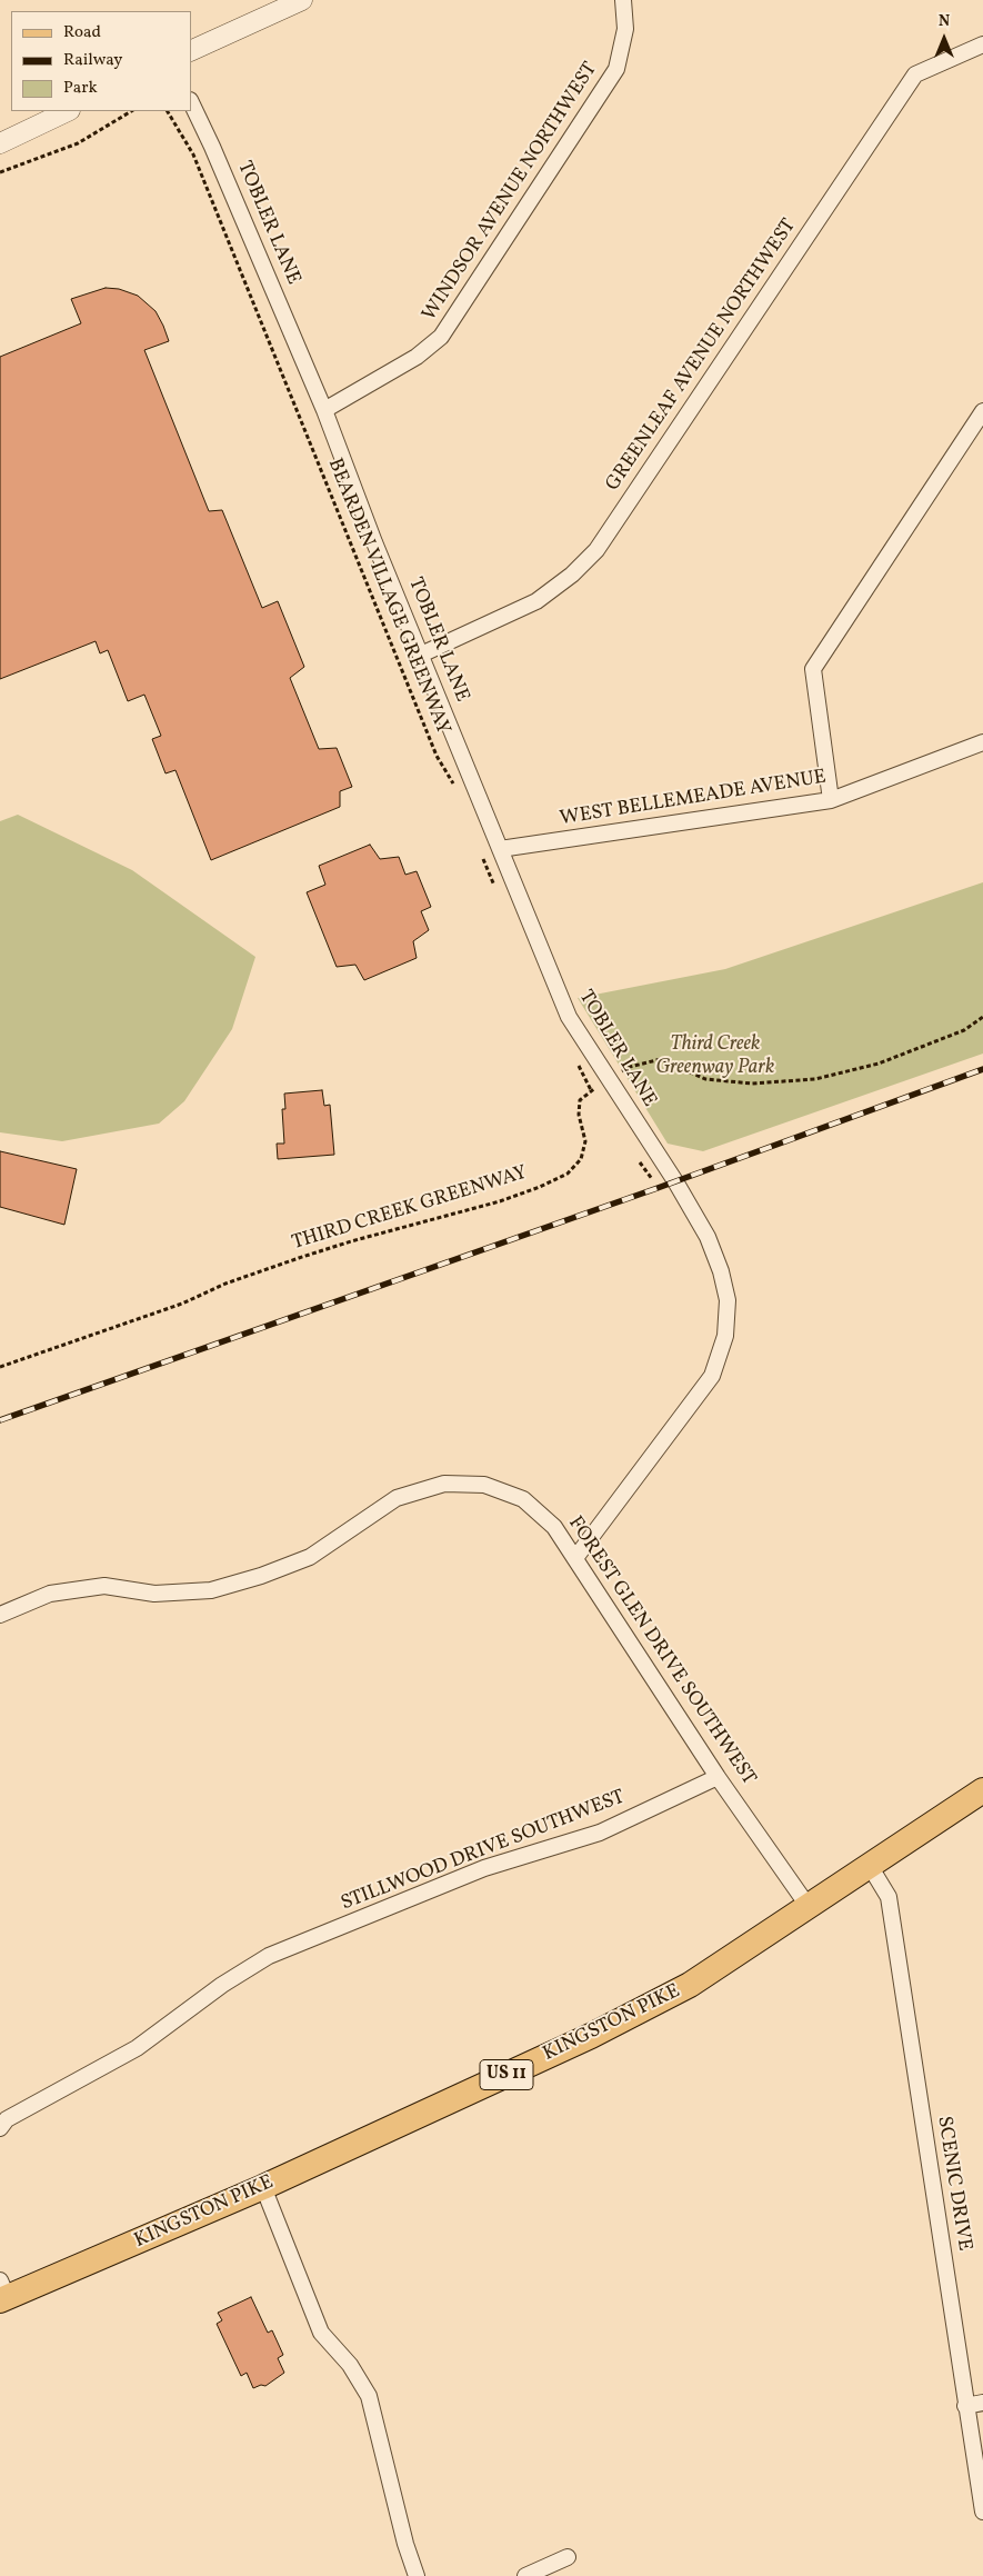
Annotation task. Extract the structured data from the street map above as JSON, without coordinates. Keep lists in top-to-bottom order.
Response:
{
  "streets": {
    "main road": ["KINGSTON PIKE", "US 11"],
    "street": [
      "WINDSOR AVENUE NORTHWEST",
      "TOBLER LANE",
      "GREENLEAF AVENUE NORTHWEST",
      "WEST BELLEMEADE AVENUE",
      "FOREST GLEN DRIVE SOUTHWEST",
      "STILLWOOD DRIVE SOUTHWEST",
      "SCENIC DRIVE"
    ],
    "path": ["BEARDEN VILLAGE GREENWAY", "THIRD CREEK GREENWAY"]
  },
  "crossings": [
    ["WINDSOR AVENUE NORTHWEST", "TOBLER LANE"],
    ["TOBLER LANE", "GREENLEAF AVENUE NORTHWEST"],
    ["TOBLER LANE", "WEST BELLEMEADE AVENUE"],
    ["TOBLER LANE", "FOREST GLEN DRIVE SOUTHWEST"],
    ["FOREST GLEN DRIVE SOUTHWEST", "STILLWOOD DRIVE SOUTHWEST"],
    ["FOREST GLEN DRIVE SOUTHWEST", "KINGSTON PIKE"],
    ["KINGSTON PIKE", "SCENIC DRIVE"]
  ],
  "parks": ["Third Creek Greenway Park"],
  "legend": ["Road", "Railway", "Park"],
  "north": "top"
}
